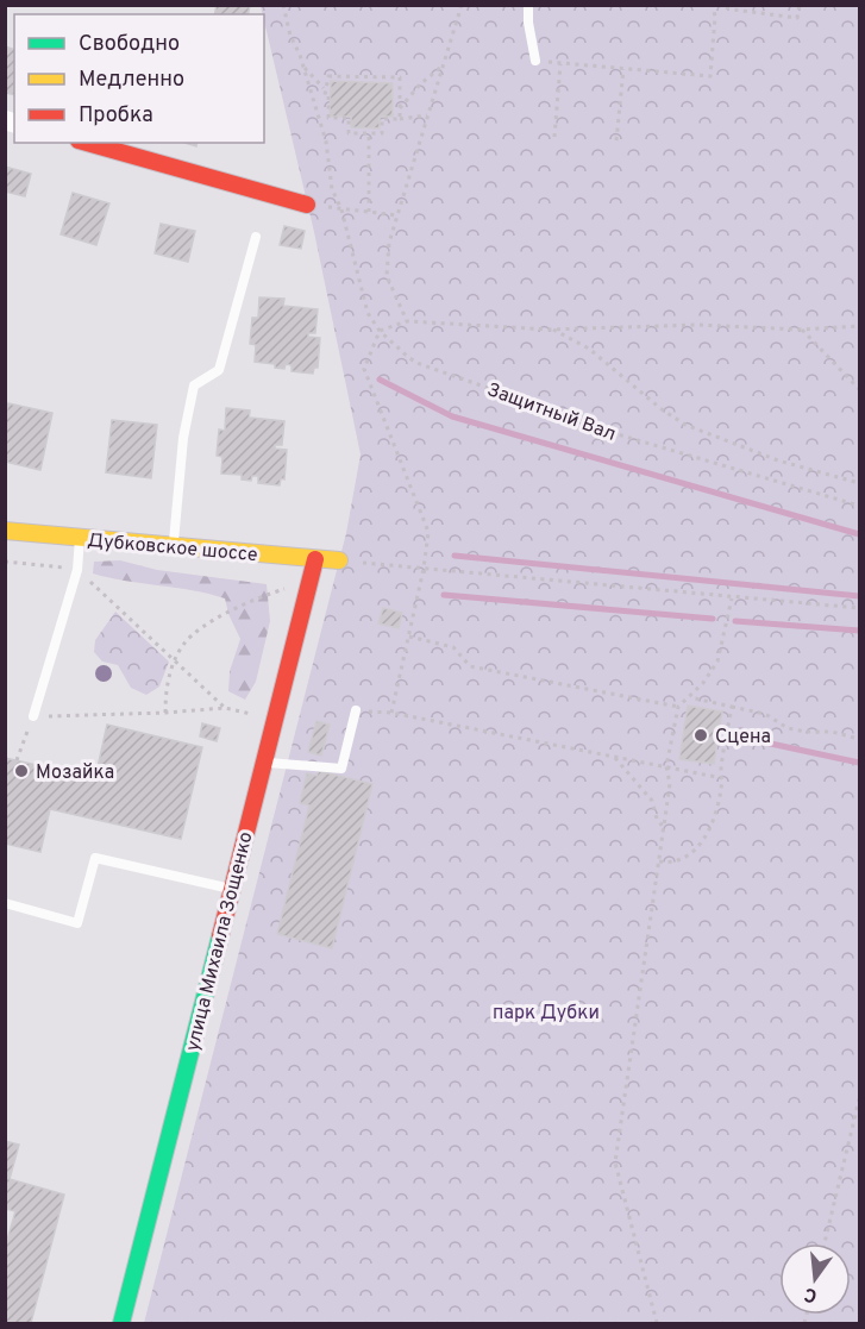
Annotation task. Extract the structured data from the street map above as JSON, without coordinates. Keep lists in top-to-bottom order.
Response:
{
  "streets": {
    "street": ["Дубковское шоссе", "улица Михаила Зощенко"],
    "path": ["Защитный Вал"]
  },
  "crossings": [
    ["Дубковское шоссе", "улица Михаила Зощенко"]
  ],
  "parks": ["парк Дубки"],
  "places": ["Сцена", "Мозайка"],
  "legend": ["Свободно", "Медленно", "Пробка"],
  "north": "bottom"
}
